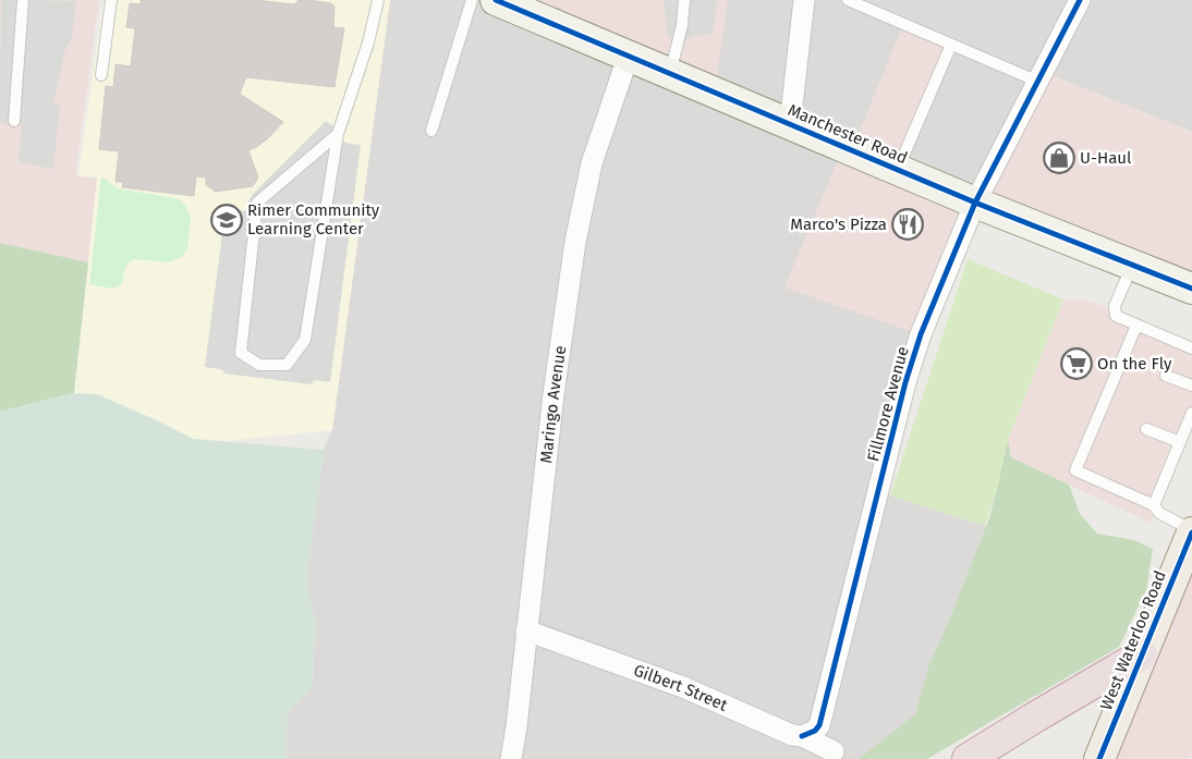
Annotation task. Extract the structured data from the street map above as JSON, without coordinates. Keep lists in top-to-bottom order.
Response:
{
  "streets": {
    "main road": ["Manchester Road", "West Waterloo Road"],
    "street": ["Fillmore Avenue", "Maringo Avenue", "Gilbert Street"]
  },
  "crossings": [
    ["Manchester Road", "Fillmore Avenue"],
    ["Manchester Road", "Maringo Avenue"],
    ["Fillmore Avenue", "Gilbert Street"],
    ["Maringo Avenue", "Gilbert Street"]
  ],
  "places": {
    "shop": ["U-Haul"],
    "school or university": ["Rimer Community Learning Center"],
    "restaurant": ["Marco's Pizza"],
    "supermarket": ["On the Fly"]
  }
}
